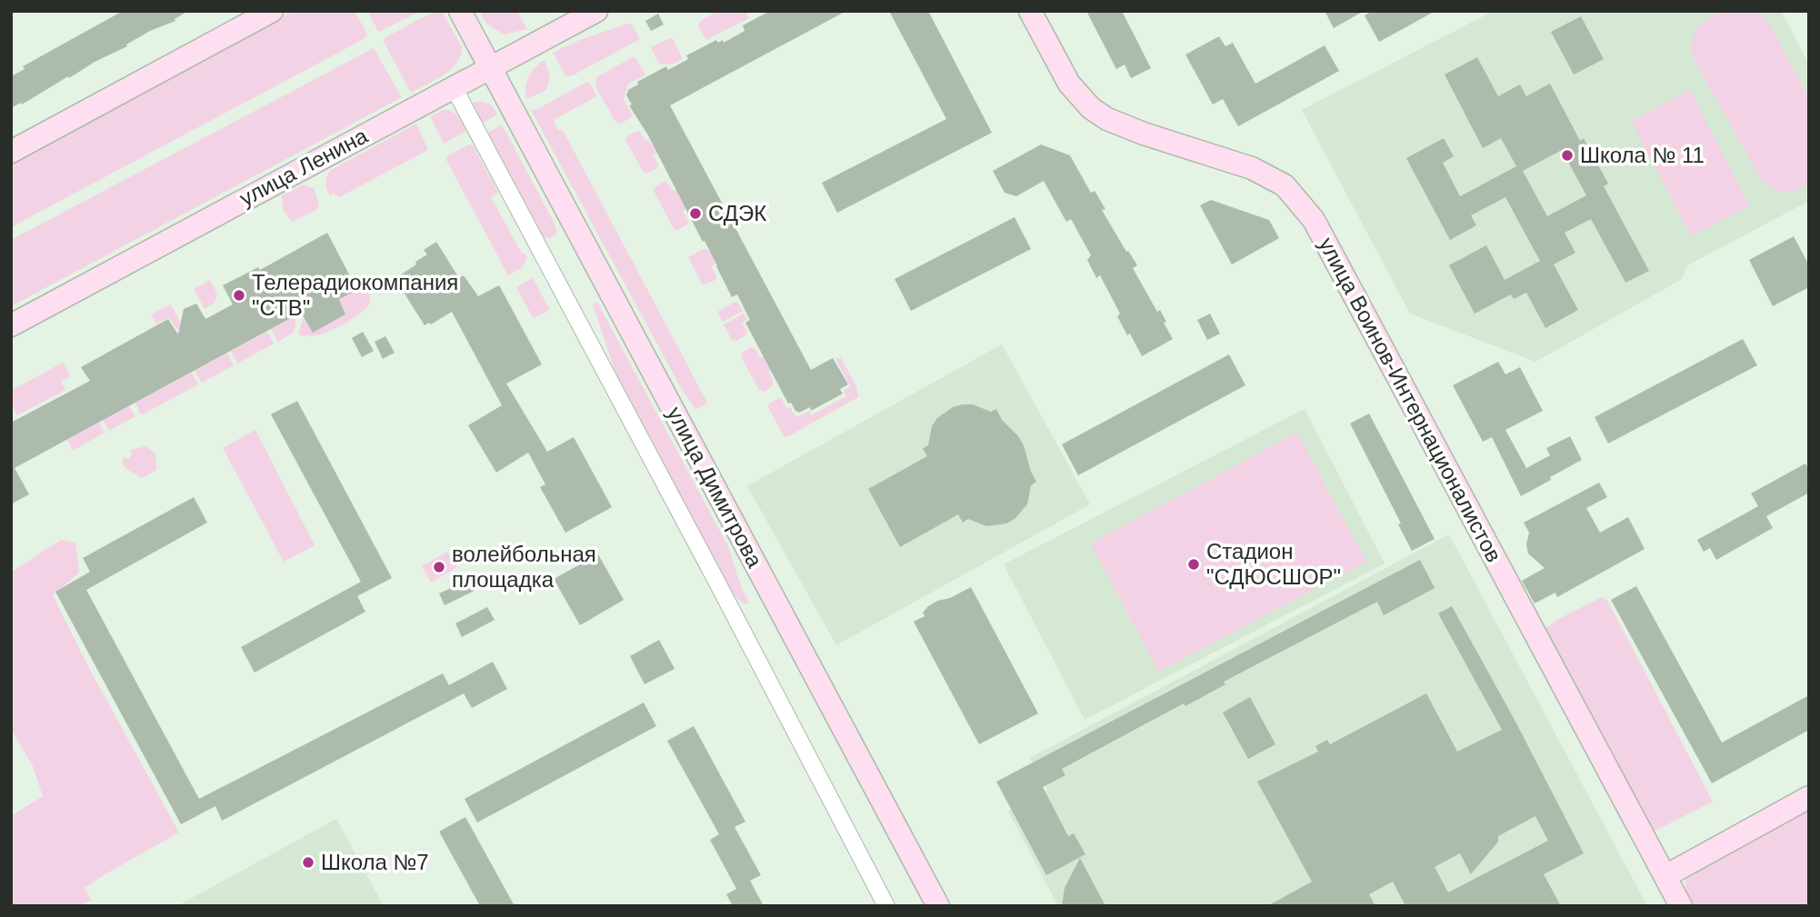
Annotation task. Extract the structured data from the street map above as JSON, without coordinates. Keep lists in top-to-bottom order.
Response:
{
  "streets": {
    "street": ["улица Ленина", "улица Воинов-Интернационалистов", "улица Димитрова"]
  },
  "crossings": [
    ["улица Ленина", "улица Димитрова"]
  ],
  "places": [
    "Школа № 11",
    "СДЭК",
    "Телерадиокомпания \"СТВ\"",
    "Стадион \"СДЮСШОР\"",
    "волейбольная площадка",
    "Школа №7"
  ]
}
